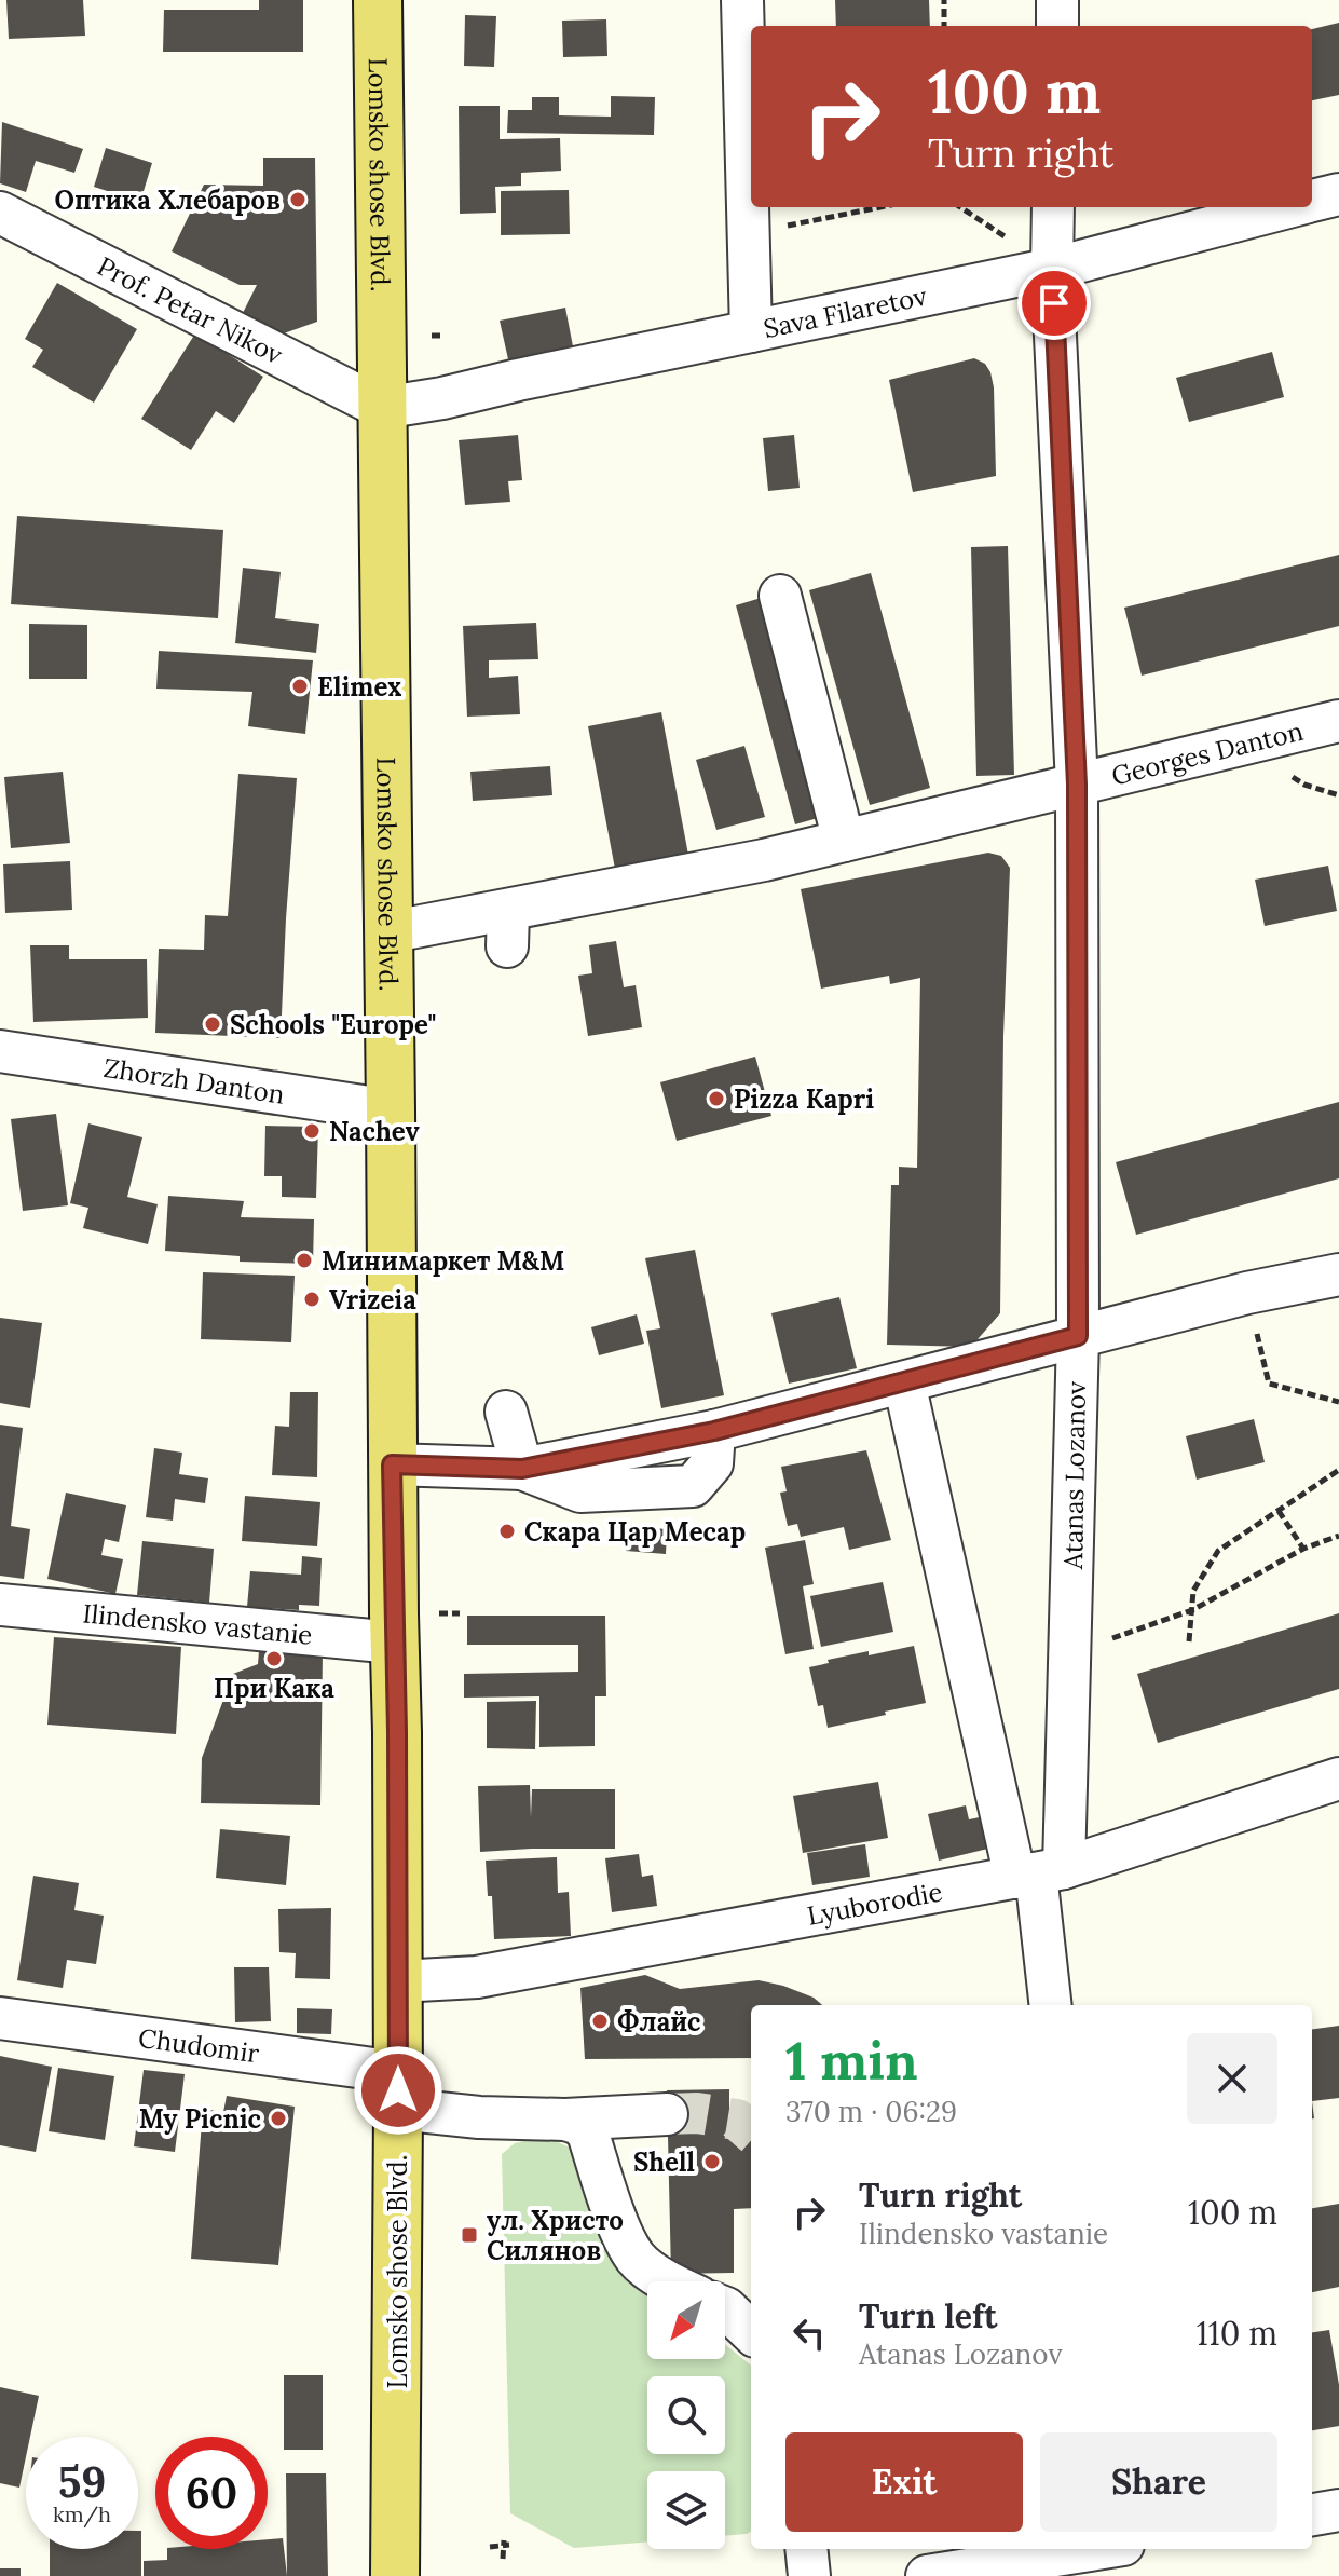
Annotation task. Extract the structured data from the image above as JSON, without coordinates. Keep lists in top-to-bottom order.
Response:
{
  "streets": {
    "main road": ["Lomsko shose Blvd."],
    "street": [
      "Prof. Petar Nikov",
      "Sava Filaretov",
      "Georges Danton",
      "Zhorzh Danton",
      "Atanas Lozanov",
      "Ilindensko vastanie",
      "Lyuborodie",
      "Chudomir"
    ]
  },
  "crossings": [
    ["Lomsko shose Blvd.", "Prof. Petar Nikov"],
    ["Lomsko shose Blvd.", "Sava Filaretov"],
    ["Lomsko shose Blvd.", "Georges Danton"],
    ["Lomsko shose Blvd.", "Zhorzh Danton"],
    ["Lomsko shose Blvd.", "Ilindensko vastanie"],
    ["Lomsko shose Blvd.", "Lyuborodie"],
    ["Lomsko shose Blvd.", "Chudomir"],
    ["Prof. Petar Nikov", "Sava Filaretov"],
    ["Sava Filaretov", "Atanas Lozanov"],
    ["Georges Danton", "Atanas Lozanov"],
    ["Atanas Lozanov", "Lyuborodie"]
  ],
  "places": {
    "other": [
      "Оптика Хлебаров",
      "Elimex",
      "Schools \"Europe\"",
      "Pizza Kapri",
      "Nachev",
      "Минимаркет М&М",
      "Vrizeia",
      "Скара Цар Месар",
      "При Кака",
      "Флайс",
      "My Picnic",
      "Shell"
    ],
    "transit": ["ул. Христо Силянов"]
  },
  "north": "bottom left",
  "page": {
    "turn": ["100 m", "Turn right"],
    "heading": ["1 min", "370 m · 06:29"],
    "list": [
      {
        "name": "Turn right",
        "note": "Ilindensko vastanie",
        "value": "100 m"
      },
      {
        "name": "Turn left",
        "note": "Atanas Lozanov",
        "value": "110 m"
      }
    ],
    "buttons": ["Exit", "Share"],
    "speed": "59 km/h",
    "limit": "60"
  }
}
